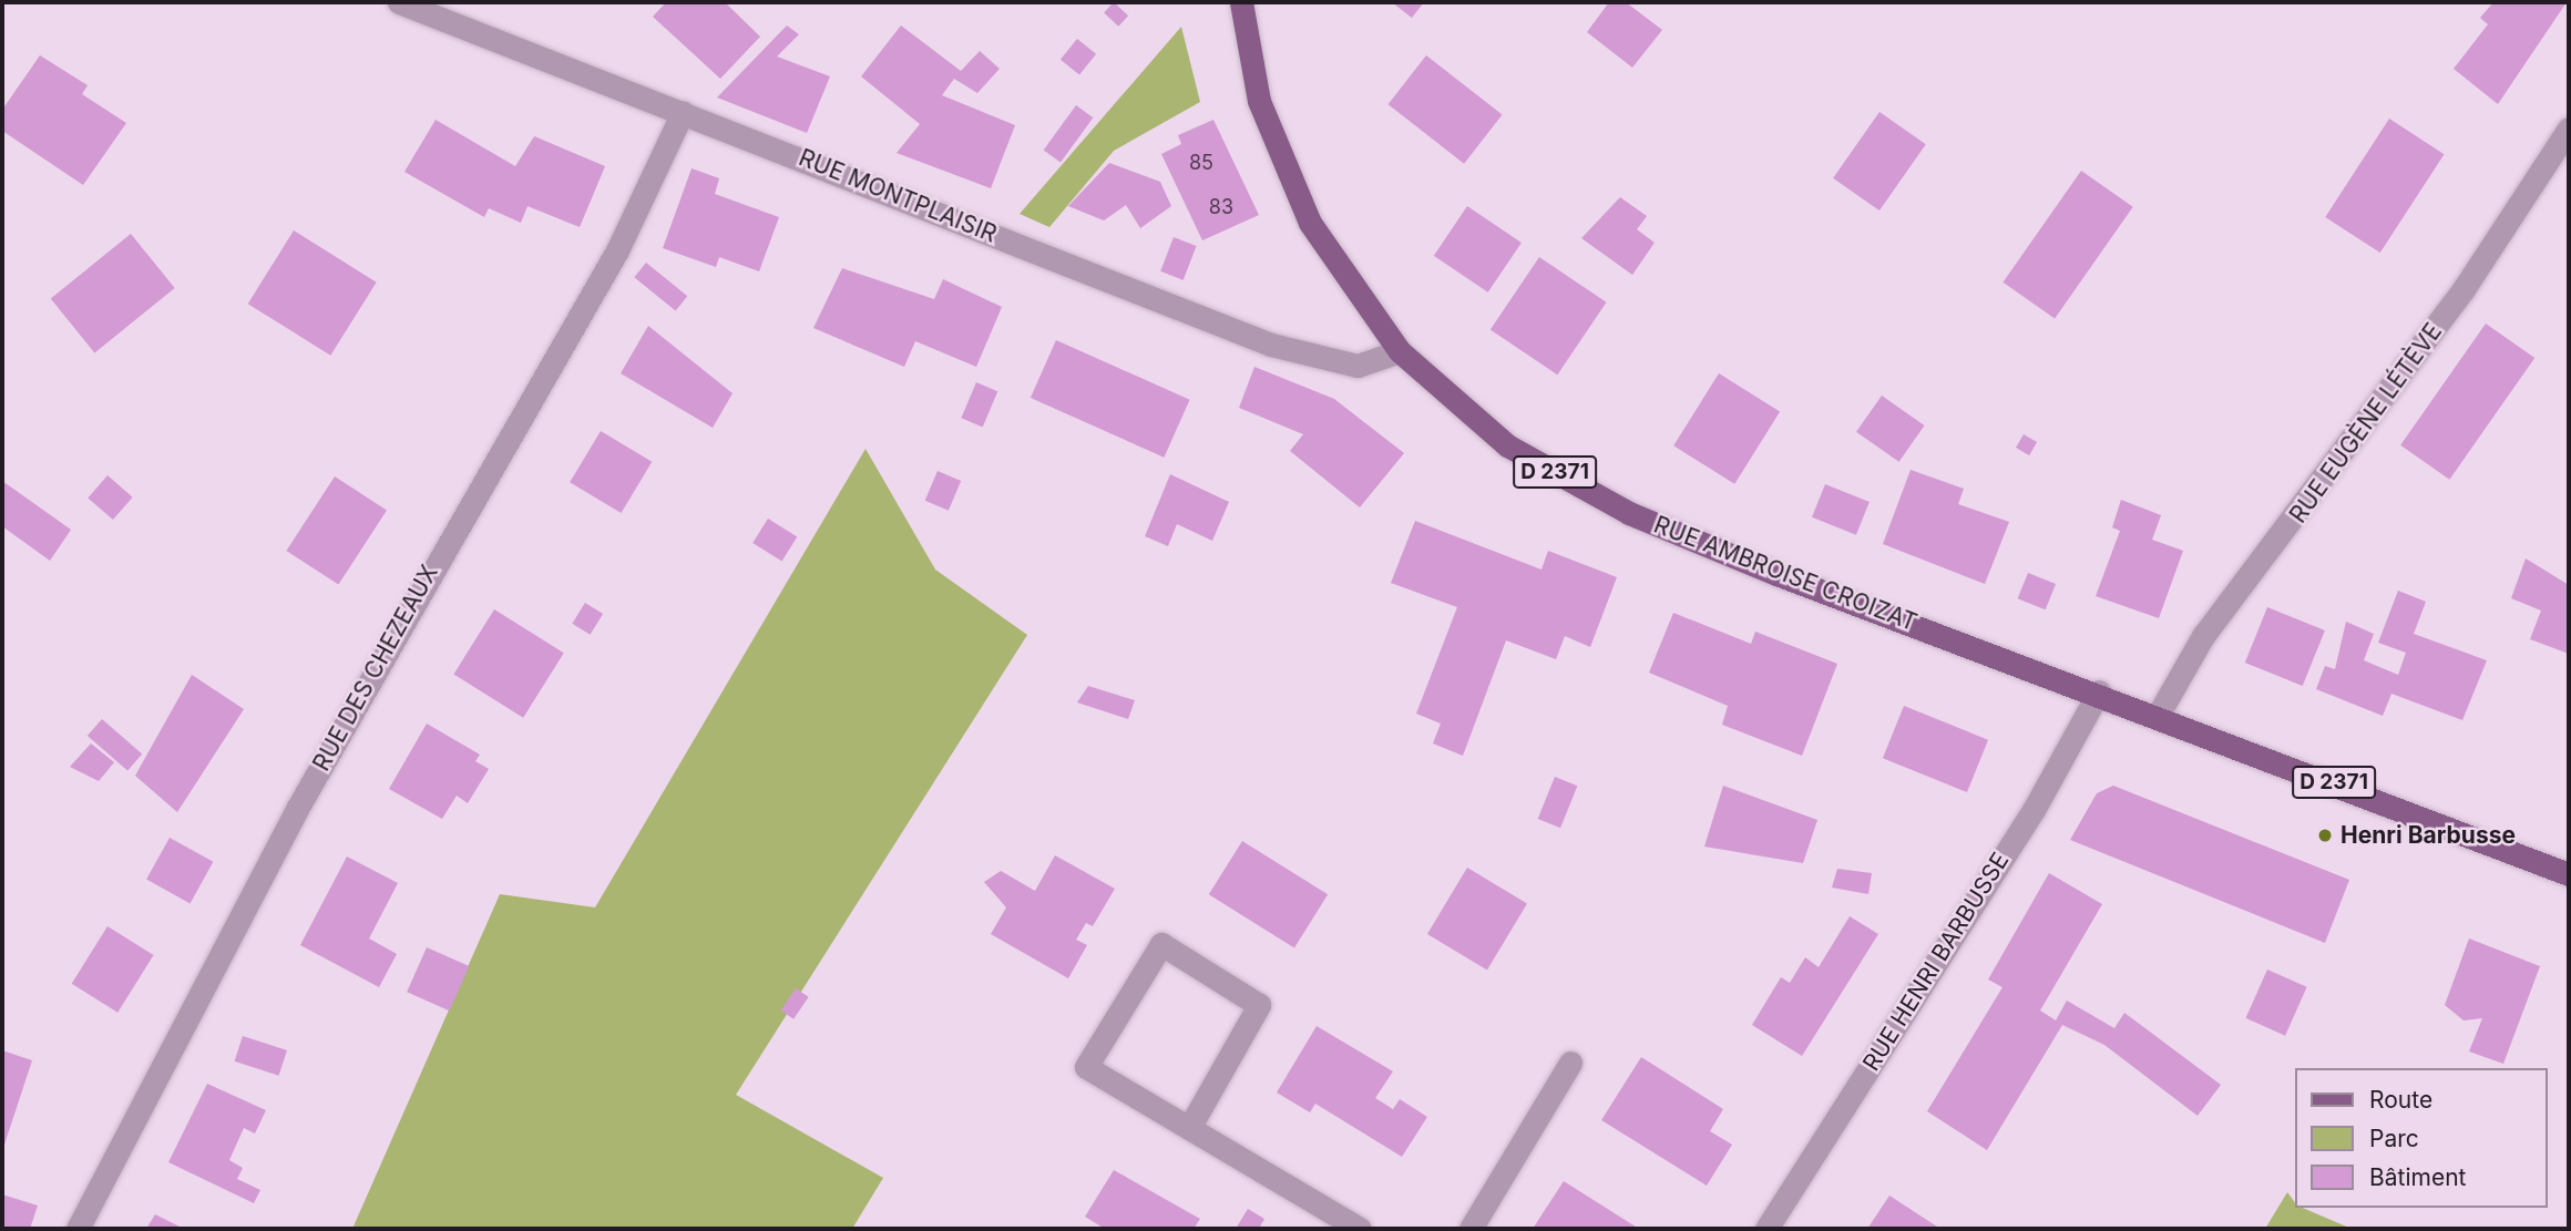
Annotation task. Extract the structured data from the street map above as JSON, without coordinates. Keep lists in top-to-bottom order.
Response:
{
  "streets": {
    "main road": ["D 2371", "RUE AMBROISE CROIZAT"],
    "street": [
      "RUE MONTPLAISIR",
      "RUE EUGÈNE LÉTÈVE",
      "RUE DES CHEZEAUX",
      "RUE HENRI BARBUSSE"
    ]
  },
  "crossings": [
    ["RUE MONTPLAISIR", "RUE AMBROISE CROIZAT"],
    ["RUE MONTPLAISIR", "RUE DES CHEZEAUX"],
    ["RUE EUGÈNE LÉTÈVE", "RUE AMBROISE CROIZAT"],
    ["RUE AMBROISE CROIZAT", "RUE HENRI BARBUSSE"]
  ],
  "places": ["Henri Barbusse"],
  "house_numbers": ["85", "83"],
  "legend": ["Route", "Parc", "Bâtiment"]
}
